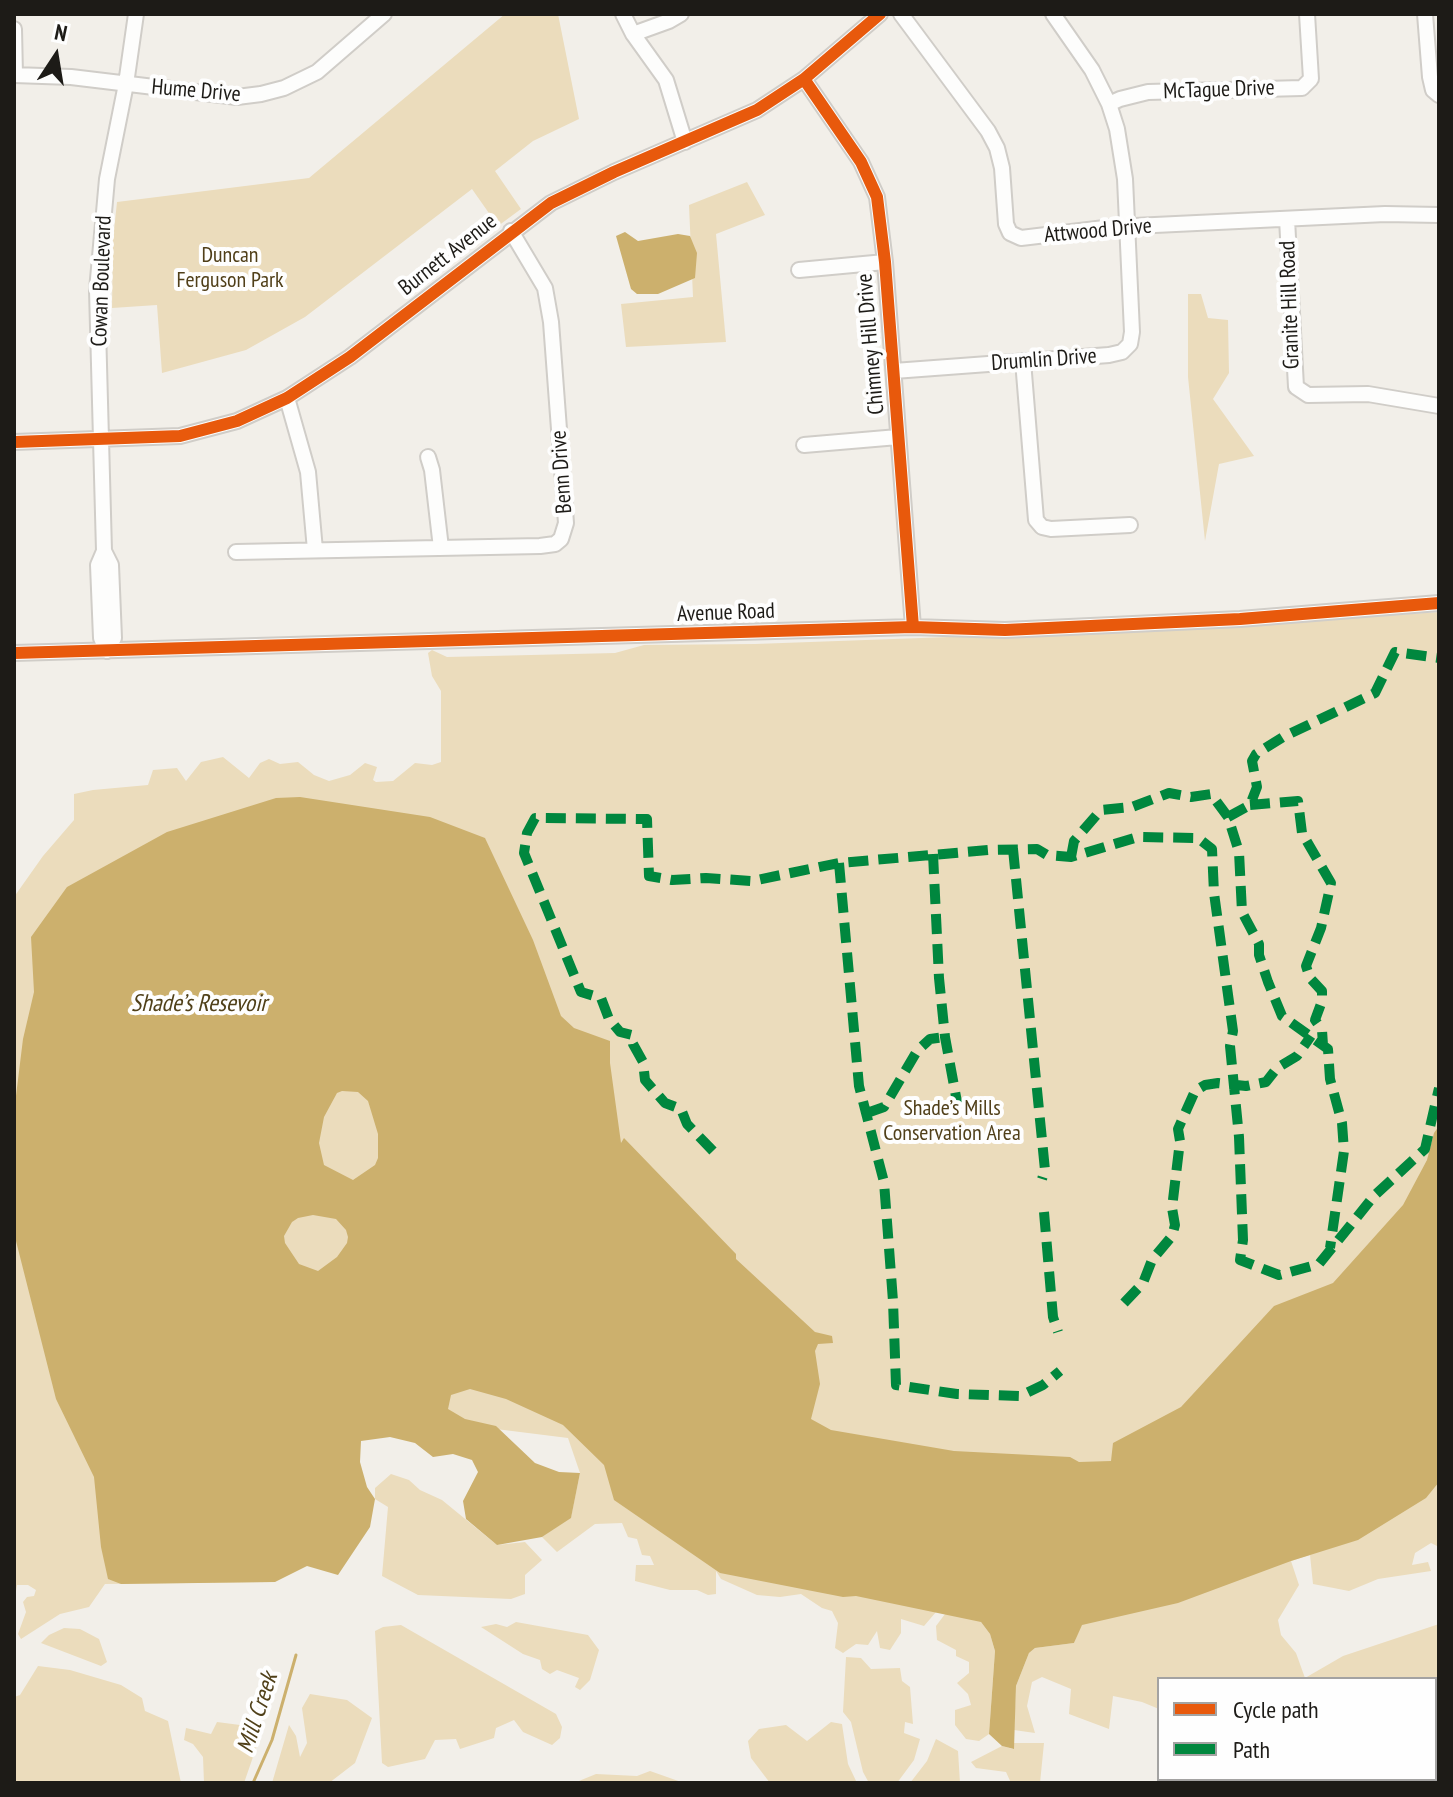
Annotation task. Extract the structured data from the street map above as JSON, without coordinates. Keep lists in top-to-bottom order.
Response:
{
  "streets": {
    "street": [
      "McTague Drive",
      "Hume Drive",
      "Attwood Drive",
      "Burnett Avenue",
      "Cowan Boulevard",
      "Granite Hill Road",
      "Chimney Hill Drive",
      "Drumlin Drive",
      "Benn Drive",
      "Avenue Road"
    ]
  },
  "crossings": [
    ["McTague Drive", "Drumlin Drive"],
    ["Hume Drive", "Cowan Boulevard"],
    ["Attwood Drive", "Granite Hill Road"],
    ["Attwood Drive", "Drumlin Drive"],
    ["Burnett Avenue", "Cowan Boulevard"],
    ["Burnett Avenue", "Chimney Hill Drive"],
    ["Burnett Avenue", "Benn Drive"],
    ["Cowan Boulevard", "Avenue Road"],
    ["Chimney Hill Drive", "Drumlin Drive"],
    ["Chimney Hill Drive", "Avenue Road"]
  ],
  "water": ["Shade’s Resevoir", "Mill Creek"],
  "parks": ["Duncan Ferguson Park", "Shade’s Mills Conservation Area"],
  "legend": ["Cycle path", "Path"],
  "north": "top"
}
